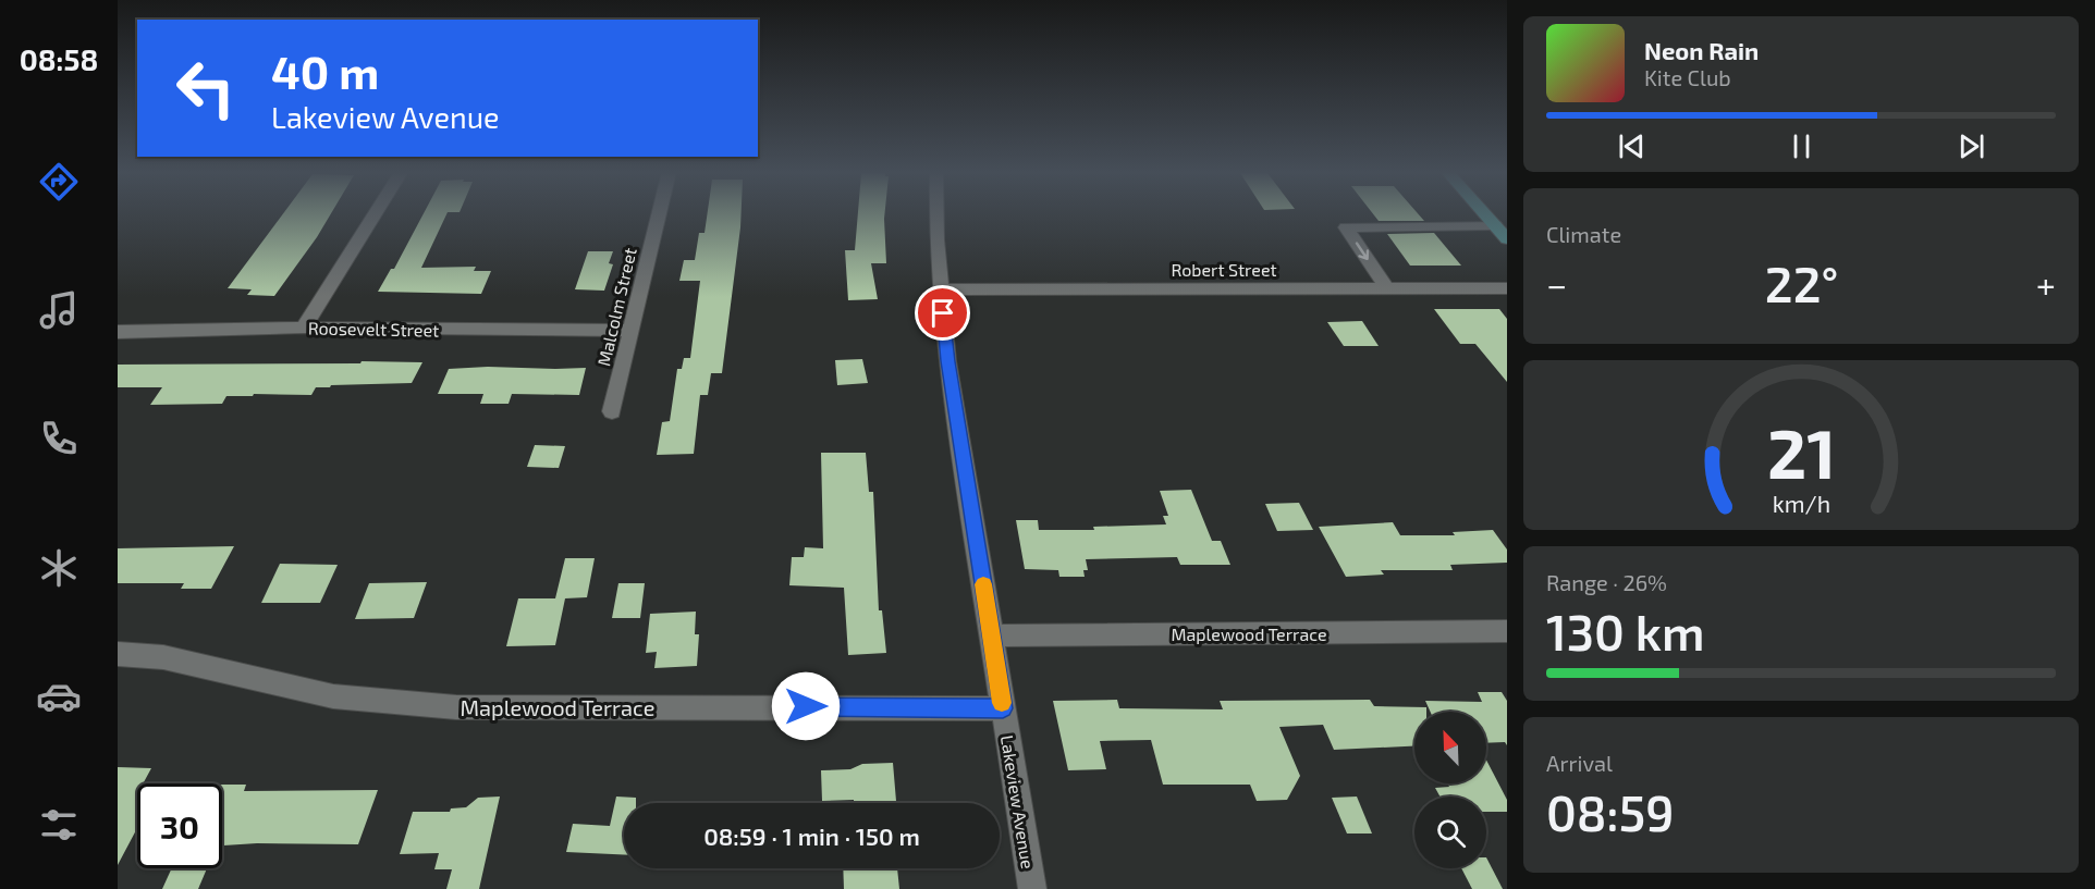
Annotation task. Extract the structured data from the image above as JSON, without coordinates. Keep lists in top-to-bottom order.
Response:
{
  "streets": {
    "street": [
      "Robert Street",
      "Malcolm Street",
      "Roosevelt Street",
      "Maplewood Terrace",
      "Lakeview Avenue"
    ]
  },
  "crossings": [
    ["Robert Street", "Lakeview Avenue"],
    ["Malcolm Street", "Roosevelt Street"],
    ["Maplewood Terrace", "Lakeview Avenue"]
  ],
  "north": "top left",
  "page": {
    "tabs": "08:58",
    "turn": ["40 m", "Lakeview Avenue"],
    "song": ["Neon Rain", "Kite Club"],
    "tile": [
      "Climate",
      ["Range · 26%", "130 km"],
      ["Arrival", "08:59"]
    ],
    "heat": ["−", "22°", "+"],
    "limit": "30",
    "trip": "08:59 · 1 min · 150 m",
    "gauge": ["21", "km/h"]
  }
}
